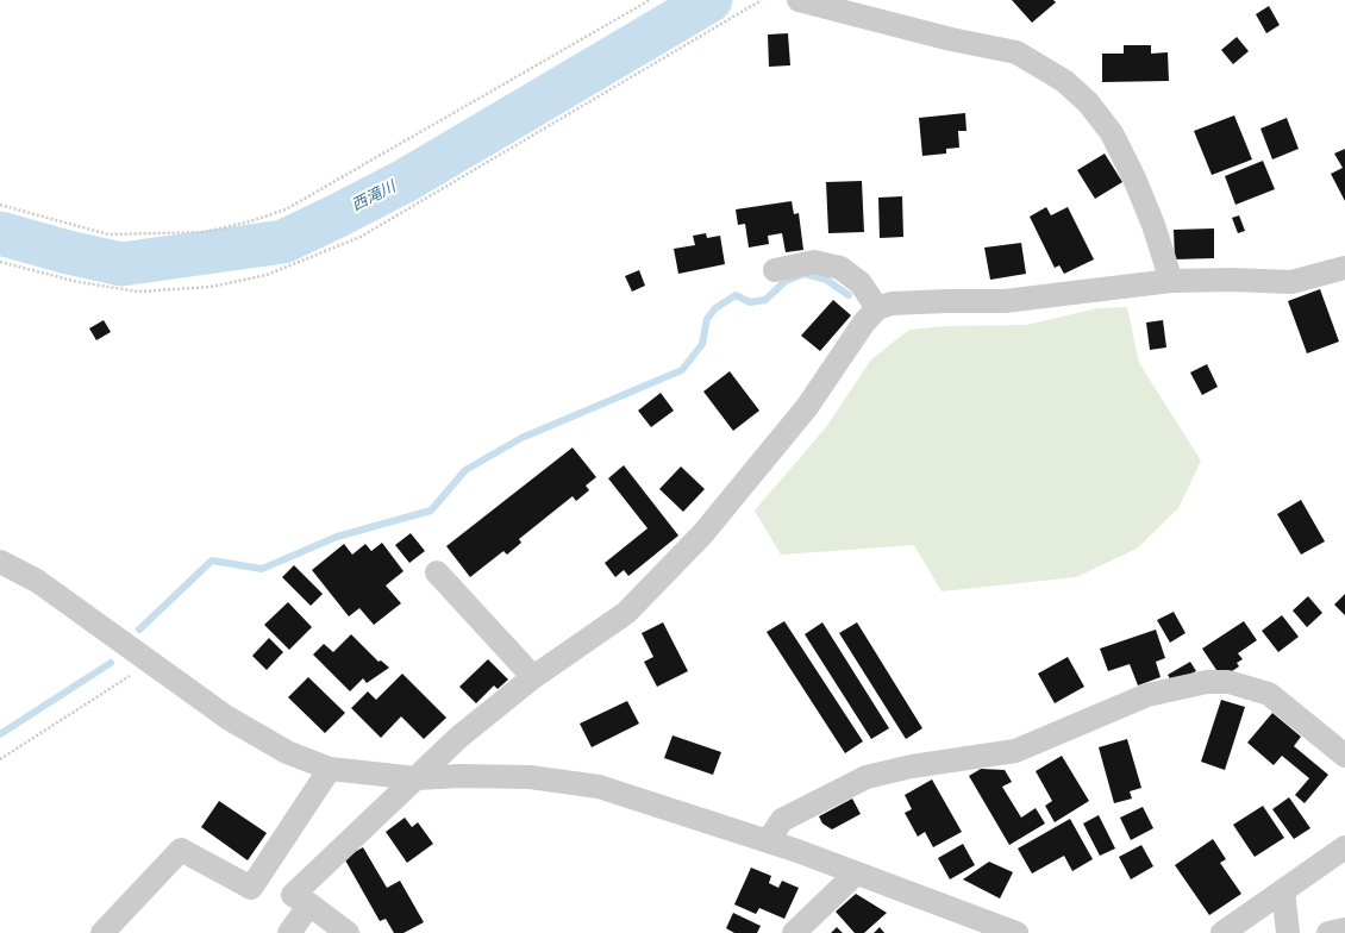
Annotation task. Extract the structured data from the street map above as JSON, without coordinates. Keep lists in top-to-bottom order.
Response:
{
  "water": ["西滝川"]
}
